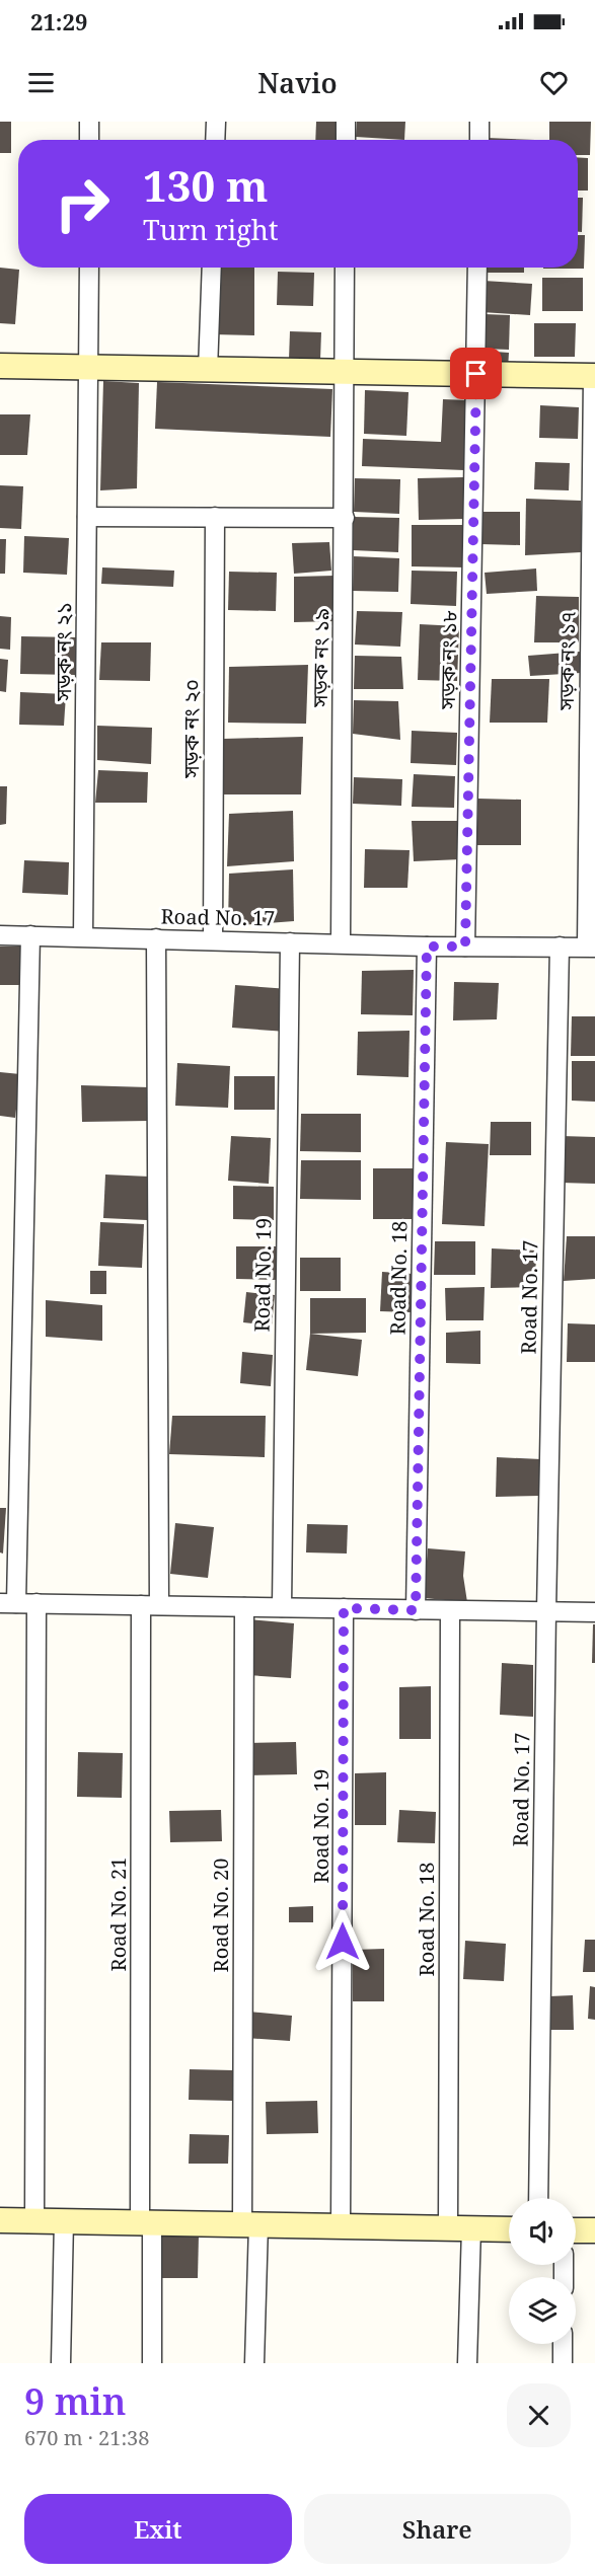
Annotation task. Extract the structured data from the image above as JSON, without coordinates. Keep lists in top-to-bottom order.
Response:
{
  "streets": {
    "street": [
      "সড়ক নং ২১",
      "সড়ক নং ১৯",
      "সড়ক নং ১৮",
      "সড়ক নং ১৭",
      "সড়ক নং ২০",
      "Road No. 17",
      "Road No. 19",
      "Road No. 18",
      "Road No. 21",
      "Road No. 20"
    ]
  },
  "crossings": [
    ["সড়ক নং ২১", "Road No. 17"],
    ["সড়ক নং ১৯", "Road No. 17"],
    ["সড়ক নং ১৮", "Road No. 17"],
    ["সড়ক নং ২০", "Road No. 17"],
    ["Road No. 17", "Road No. 19"],
    ["Road No. 17", "Road No. 18"],
    ["Road No. 17", "Road No. 21"]
  ],
  "page": {
    "status": "21:29",
    "header": "Navio",
    "turn": ["130 m", "Turn right"],
    "heading": ["9 min", "670 m · 21:38"],
    "buttons": ["Exit", "Share"]
  }
}
